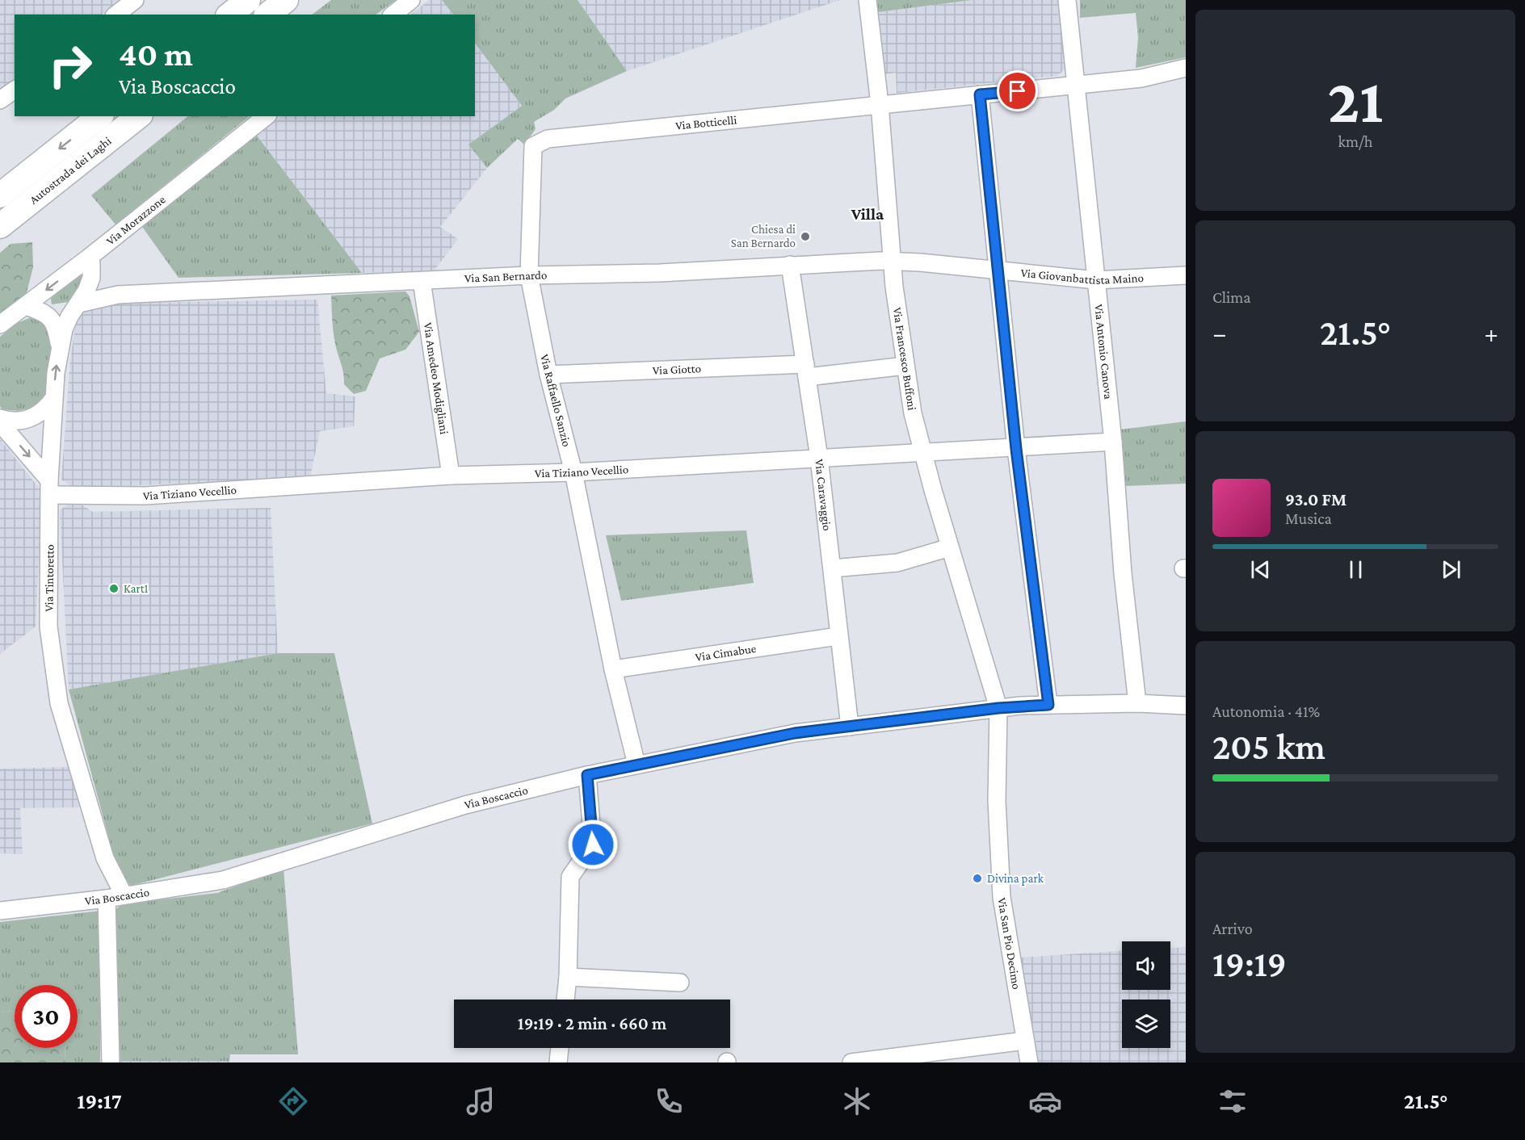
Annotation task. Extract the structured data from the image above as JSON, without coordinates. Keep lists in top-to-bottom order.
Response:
{
  "streets": {
    "highway": ["Autostrada dei Laghi"],
    "street": [
      "Via Botticelli",
      "Via Morazzone",
      "Via Giovanbattista Maino",
      "Via San Bernardo",
      "Via Antonio Canova",
      "Via Francesco Buffoni",
      "Via Giotto",
      "Via Amedeo Modigliani",
      "Via Raffaello Sanzio",
      "Via Tiziano Vecellio",
      "Via Caravaggio",
      "Via Tintoretto",
      "Via Cimabue",
      "Via Boscaccio",
      "Via San Pio Decimo"
    ]
  },
  "crossings": [
    ["Via Botticelli", "Via Antonio Canova"],
    ["Via Botticelli", "Via Francesco Buffoni"],
    ["Via Botticelli", "Via Raffaello Sanzio"],
    ["Via Giovanbattista Maino", "Via San Bernardo"],
    ["Via Giovanbattista Maino", "Via Antonio Canova"],
    ["Via Giovanbattista Maino", "Via Francesco Buffoni"],
    ["Via San Bernardo", "Via Francesco Buffoni"],
    ["Via San Bernardo", "Via Amedeo Modigliani"],
    ["Via San Bernardo", "Via Raffaello Sanzio"],
    ["Via San Bernardo", "Via Caravaggio"],
    ["Via San Bernardo", "Via Tintoretto"],
    ["Via Antonio Canova", "Via Tiziano Vecellio"],
    ["Via Antonio Canova", "Via Boscaccio"],
    ["Via Francesco Buffoni", "Via Giotto"],
    ["Via Francesco Buffoni", "Via Tiziano Vecellio"],
    ["Via Francesco Buffoni", "Via Boscaccio"],
    ["Via Francesco Buffoni", "Via San Pio Decimo"],
    ["Via Giotto", "Via Raffaello Sanzio"],
    ["Via Giotto", "Via Caravaggio"],
    ["Via Amedeo Modigliani", "Via Tiziano Vecellio"],
    ["Via Raffaello Sanzio", "Via Tiziano Vecellio"],
    ["Via Raffaello Sanzio", "Via Cimabue"],
    ["Via Raffaello Sanzio", "Via Boscaccio"],
    ["Via Tiziano Vecellio", "Via Caravaggio"],
    ["Via Tiziano Vecellio", "Via Tintoretto"],
    ["Via Caravaggio", "Via Cimabue"],
    ["Via Caravaggio", "Via Boscaccio"],
    ["Via Tintoretto", "Via Boscaccio"],
    ["Via Boscaccio", "Via San Pio Decimo"]
  ],
  "districts": ["Villa"],
  "places": ["Chiesa di San Bernardo", "Kart1", "Divina park"],
  "page": {
    "tile": [
      ["21", "km/h"],
      "Clima",
      ["Autonomia · 41%", "205 km"],
      ["Arrivo", "19:19"]
    ],
    "turn": ["40 m", "Via Boscaccio"],
    "heat": ["−", "21.5°", "+"],
    "song": ["93.0 FM", "Musica"],
    "limit": "30",
    "trip": "19:19 · 2 min · 660 m",
    "tabs": ["19:17", "21.5°"]
  }
}
